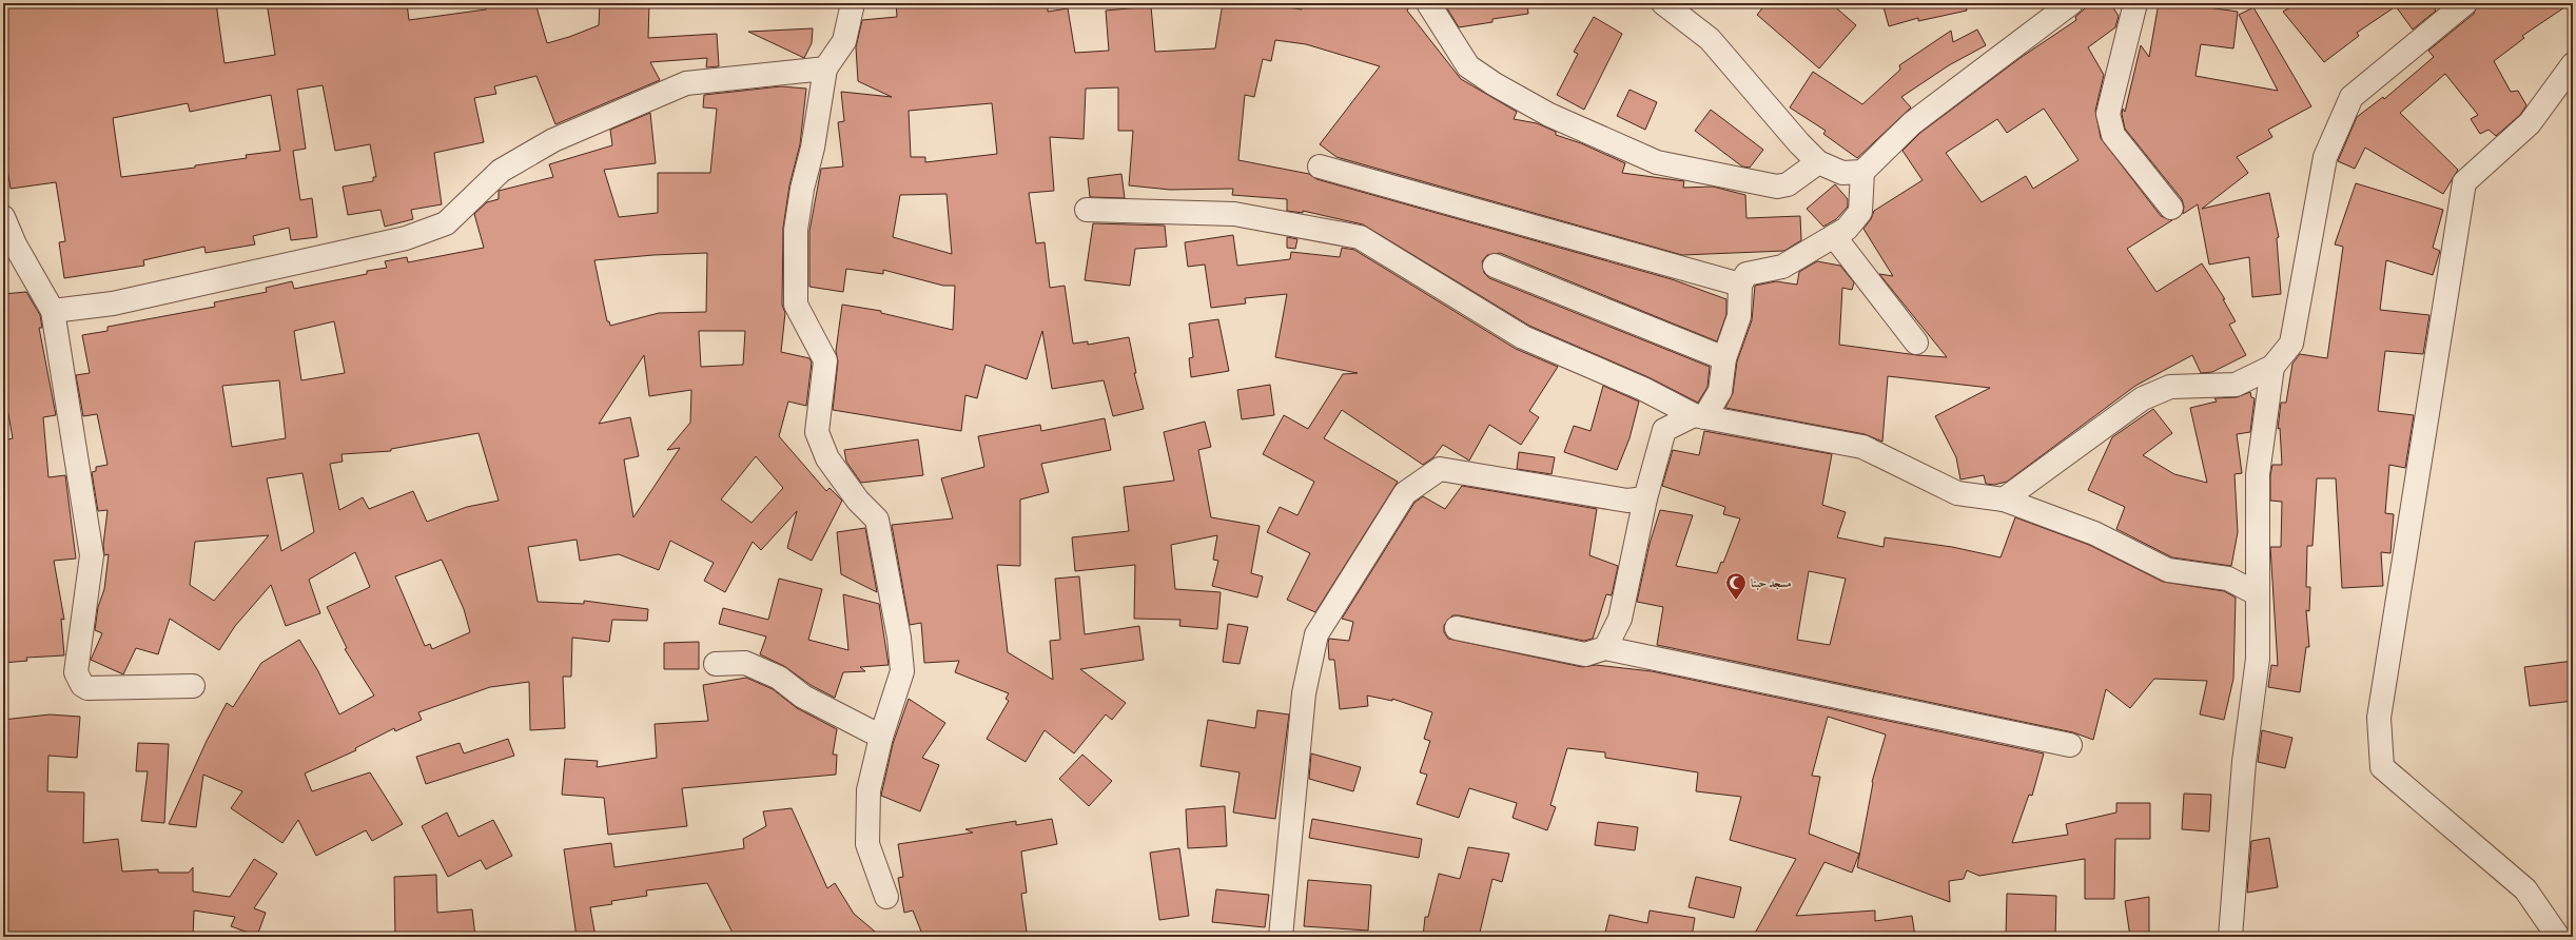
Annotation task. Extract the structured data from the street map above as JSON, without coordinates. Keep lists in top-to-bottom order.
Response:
{
  "places": {
    "mosque": ["مسجد حبنا"]
  }
}
